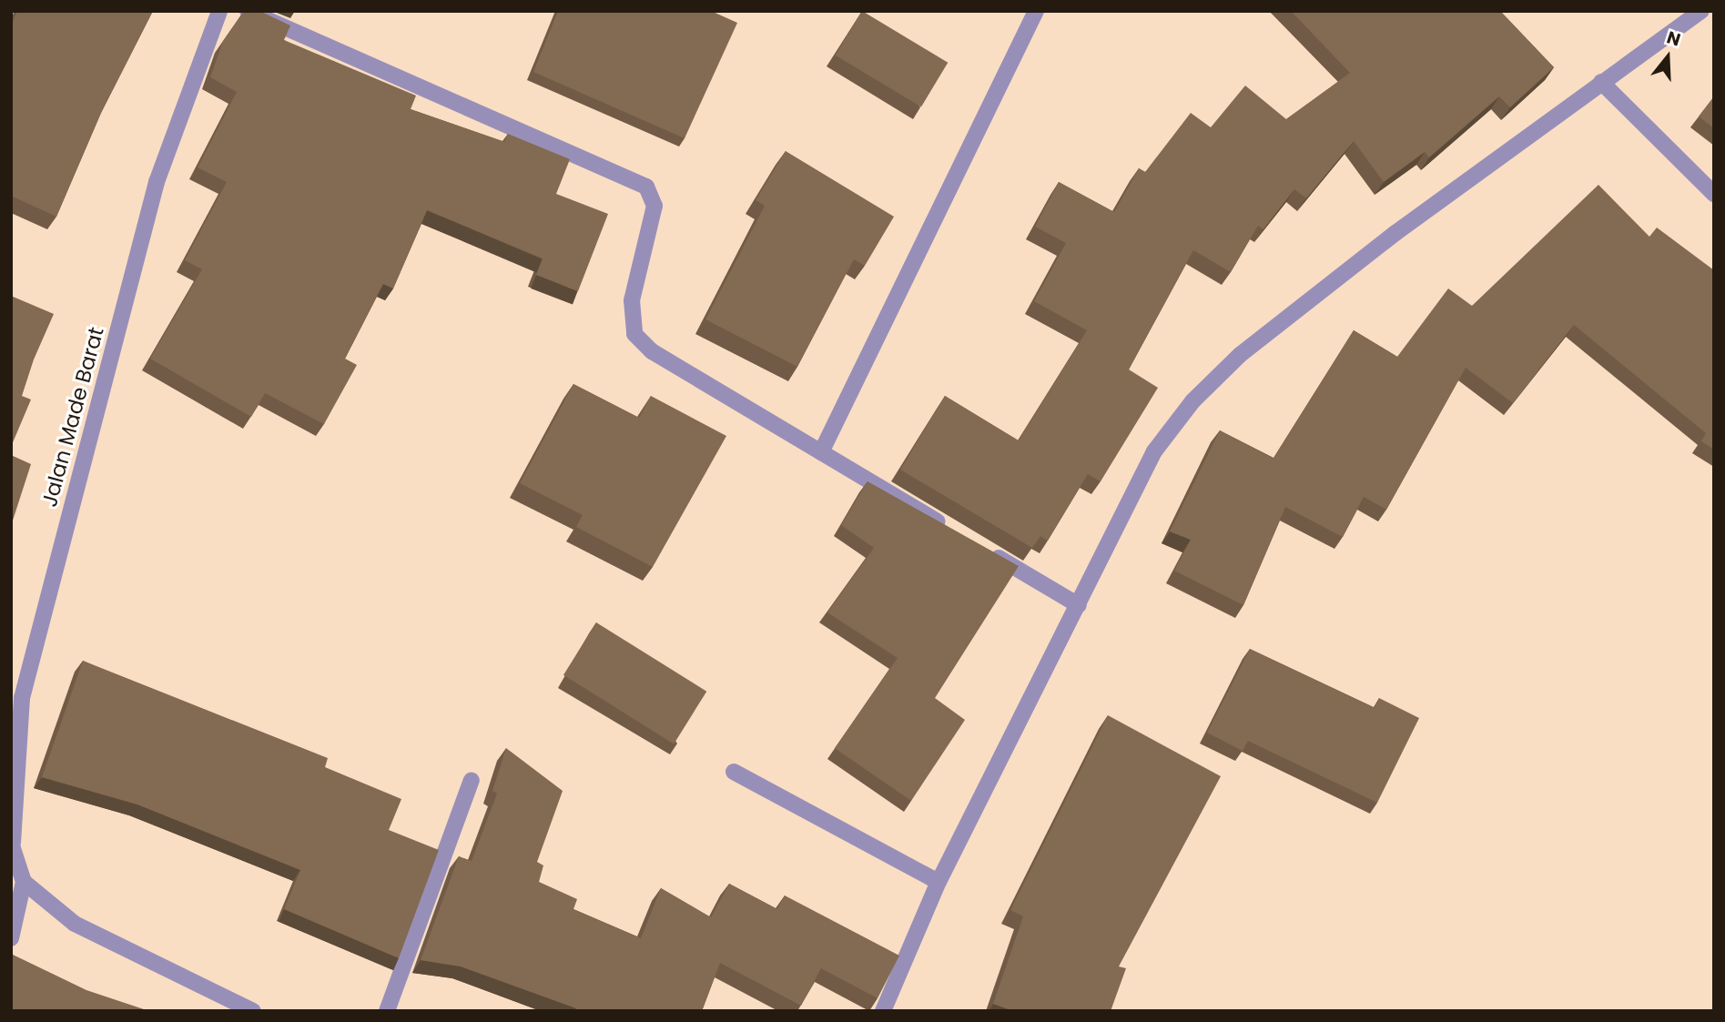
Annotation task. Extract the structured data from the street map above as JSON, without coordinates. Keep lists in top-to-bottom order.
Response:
{
  "streets": {
    "street": ["Jalan Made Barat"]
  },
  "north": "top"
}
